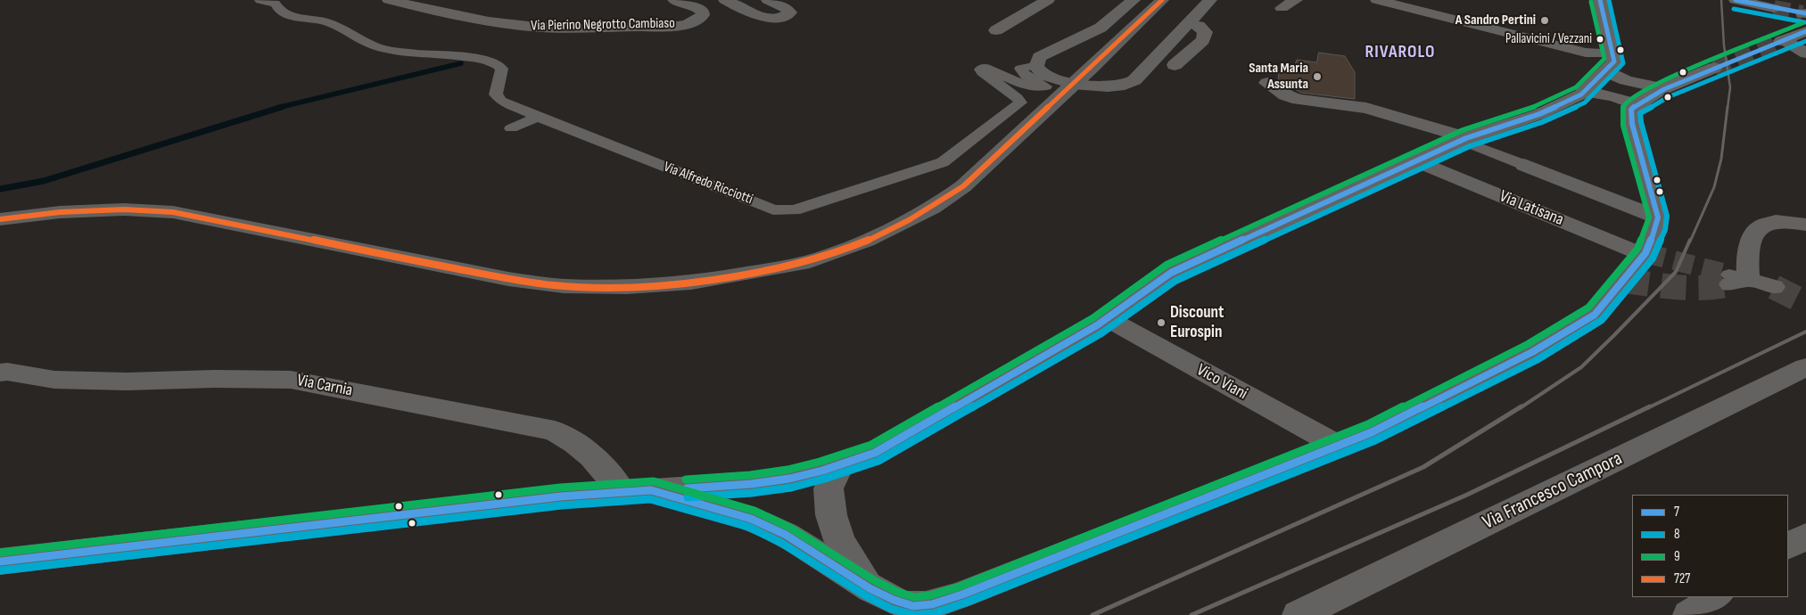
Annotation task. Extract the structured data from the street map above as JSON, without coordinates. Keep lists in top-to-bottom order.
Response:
{
  "streets": {
    "street": [
      "Via Pierino Negrotto Cambiaso",
      "Via Alfredo Ricciotti",
      "Via Latisana",
      "Vico Viani",
      "Via Carnia",
      "Via Francesco Campora"
    ]
  },
  "districts": ["RIVAROLO"],
  "places": [
    "A Sandro Pertini",
    "Pallavicini / Vezzani",
    "Santa Maria Assunta",
    "Discount Eurospin"
  ],
  "lines": [
    "transit line 7",
    "transit line 8",
    "transit line 727",
    "transit line 9"
  ],
  "legend": [
    "7",
    "8",
    "9",
    "727"
  ]
}
